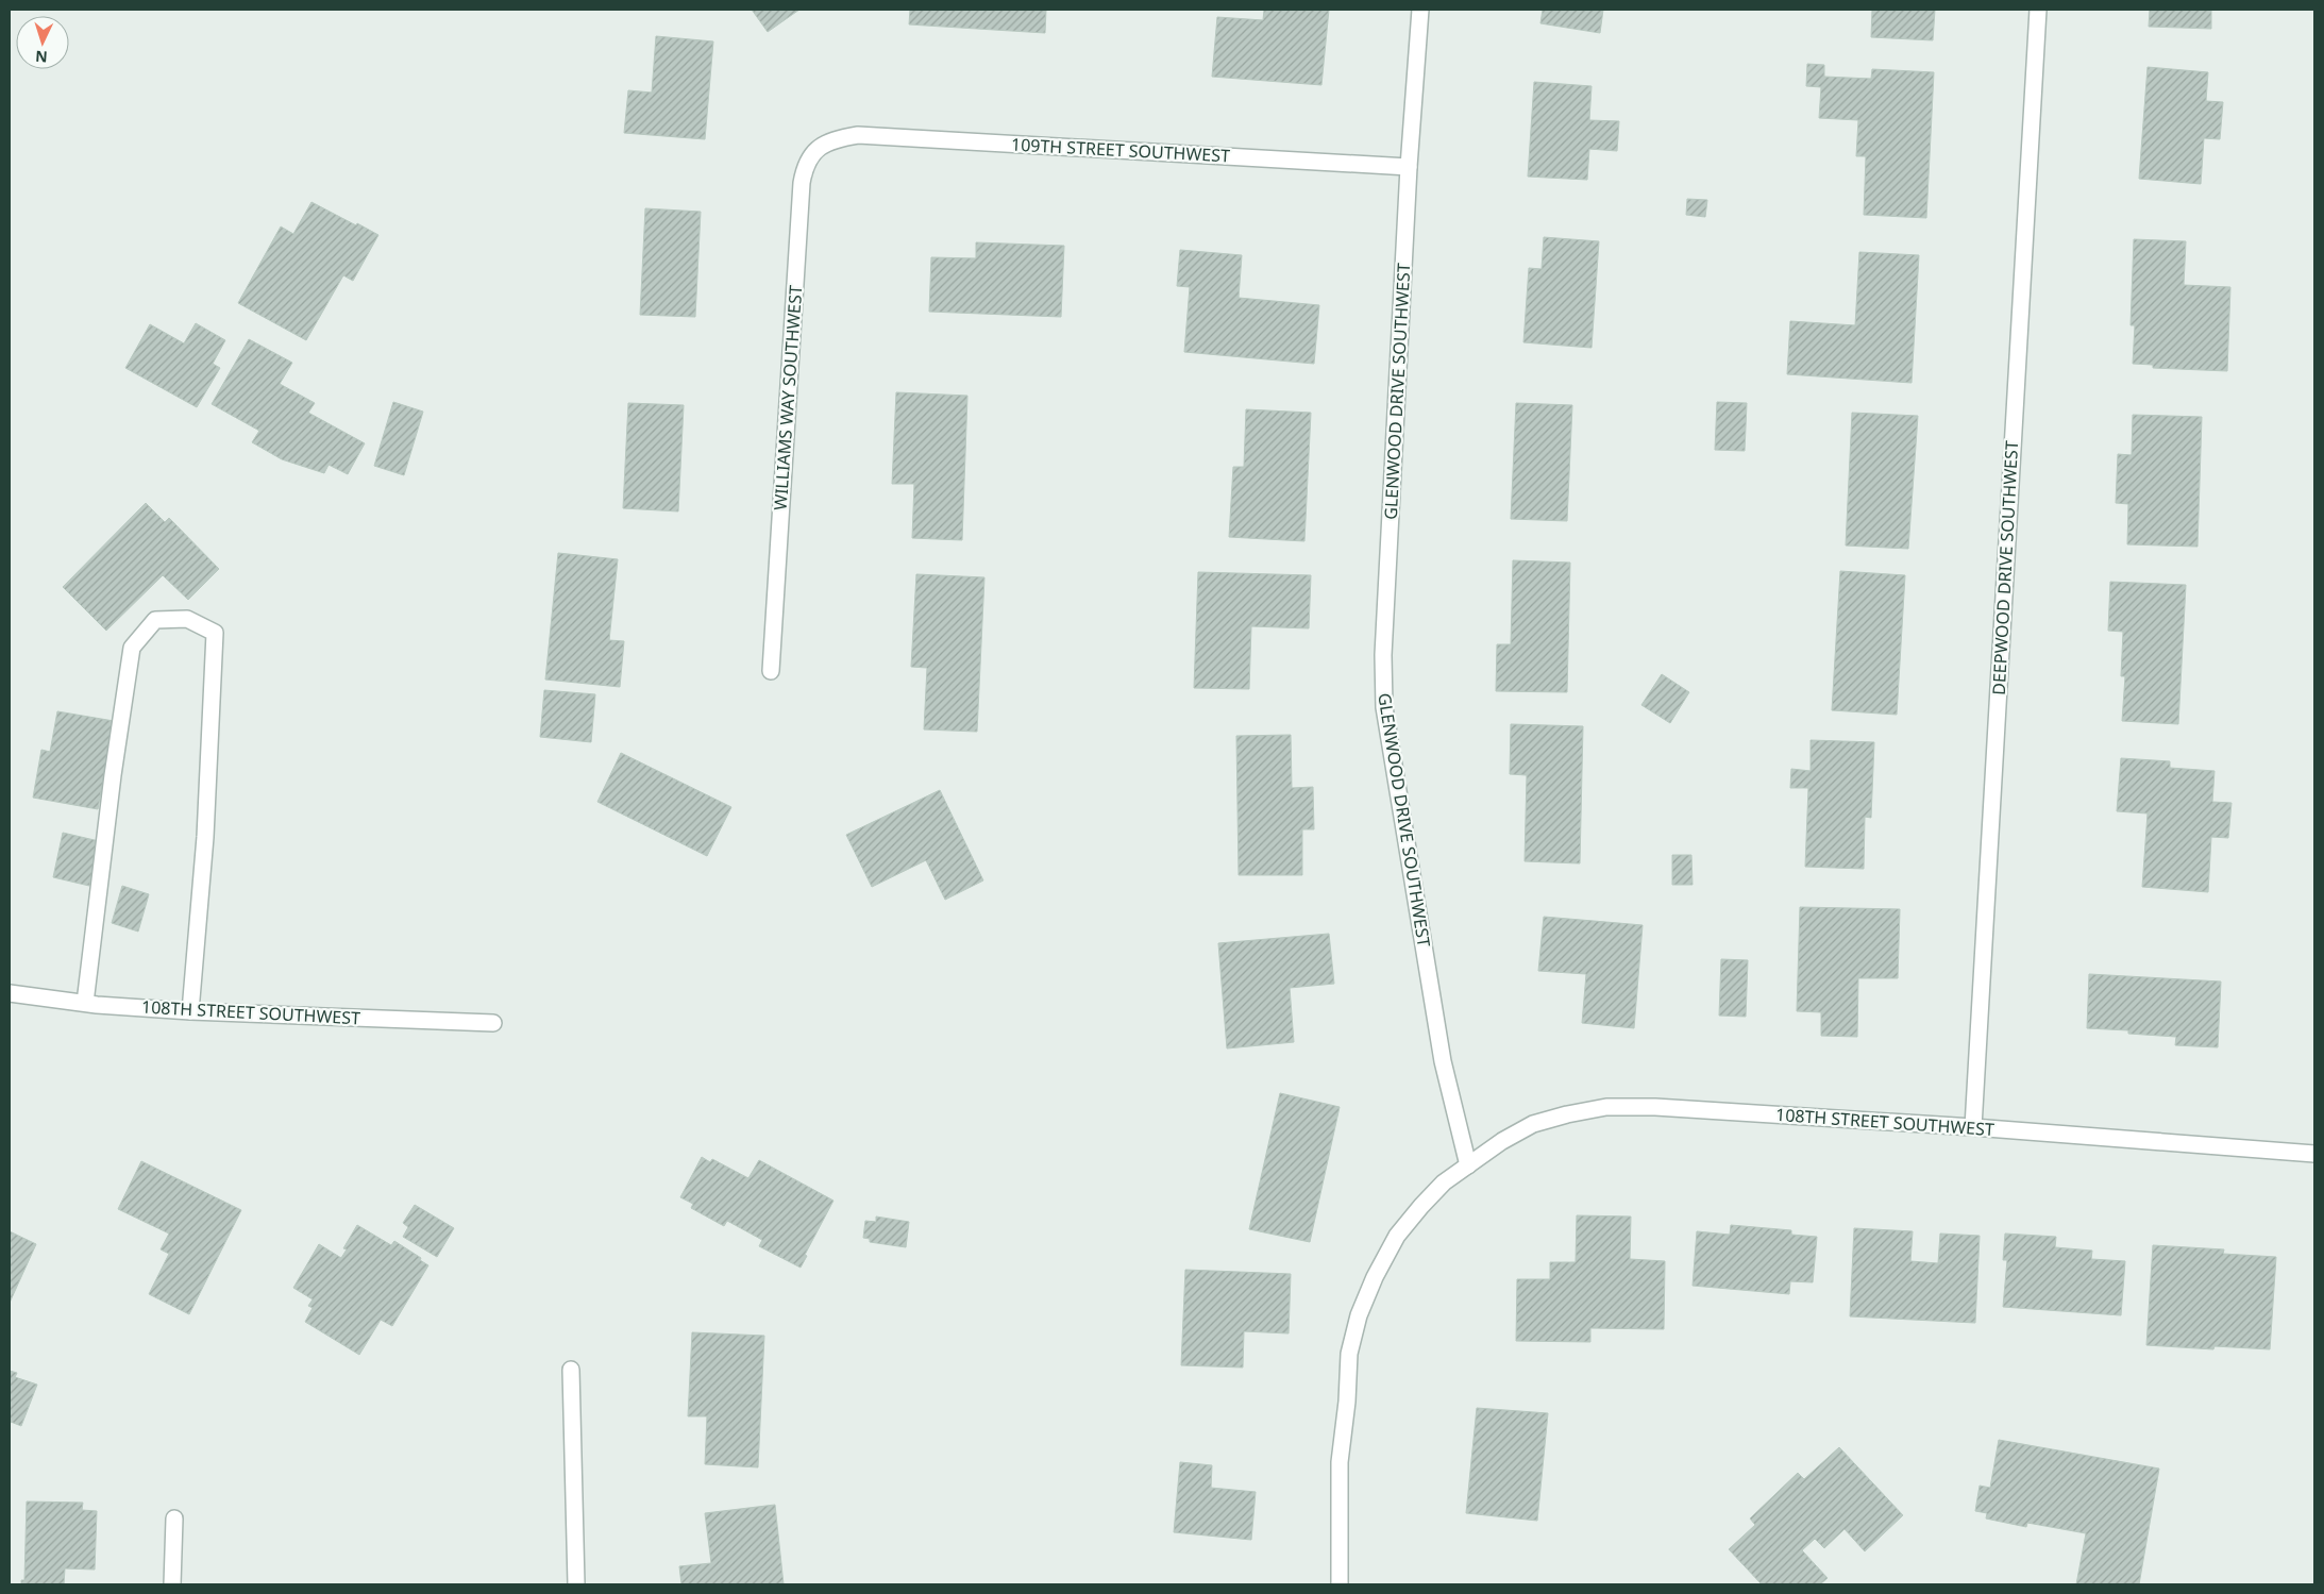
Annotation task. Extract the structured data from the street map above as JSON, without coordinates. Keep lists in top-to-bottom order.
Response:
{
  "streets": {
    "street": [
      "109TH STREET SOUTHWEST",
      "GLENWOOD DRIVE SOUTHWEST",
      "WILLIAMS WAY SOUTHWEST",
      "DEEPWOOD DRIVE SOUTHWEST",
      "108TH STREET SOUTHWEST"
    ]
  },
  "crossings": [
    ["109TH STREET SOUTHWEST", "GLENWOOD DRIVE SOUTHWEST"],
    ["109TH STREET SOUTHWEST", "WILLIAMS WAY SOUTHWEST"],
    ["GLENWOOD DRIVE SOUTHWEST", "108TH STREET SOUTHWEST"],
    ["DEEPWOOD DRIVE SOUTHWEST", "108TH STREET SOUTHWEST"]
  ],
  "north": "bottom"
}
